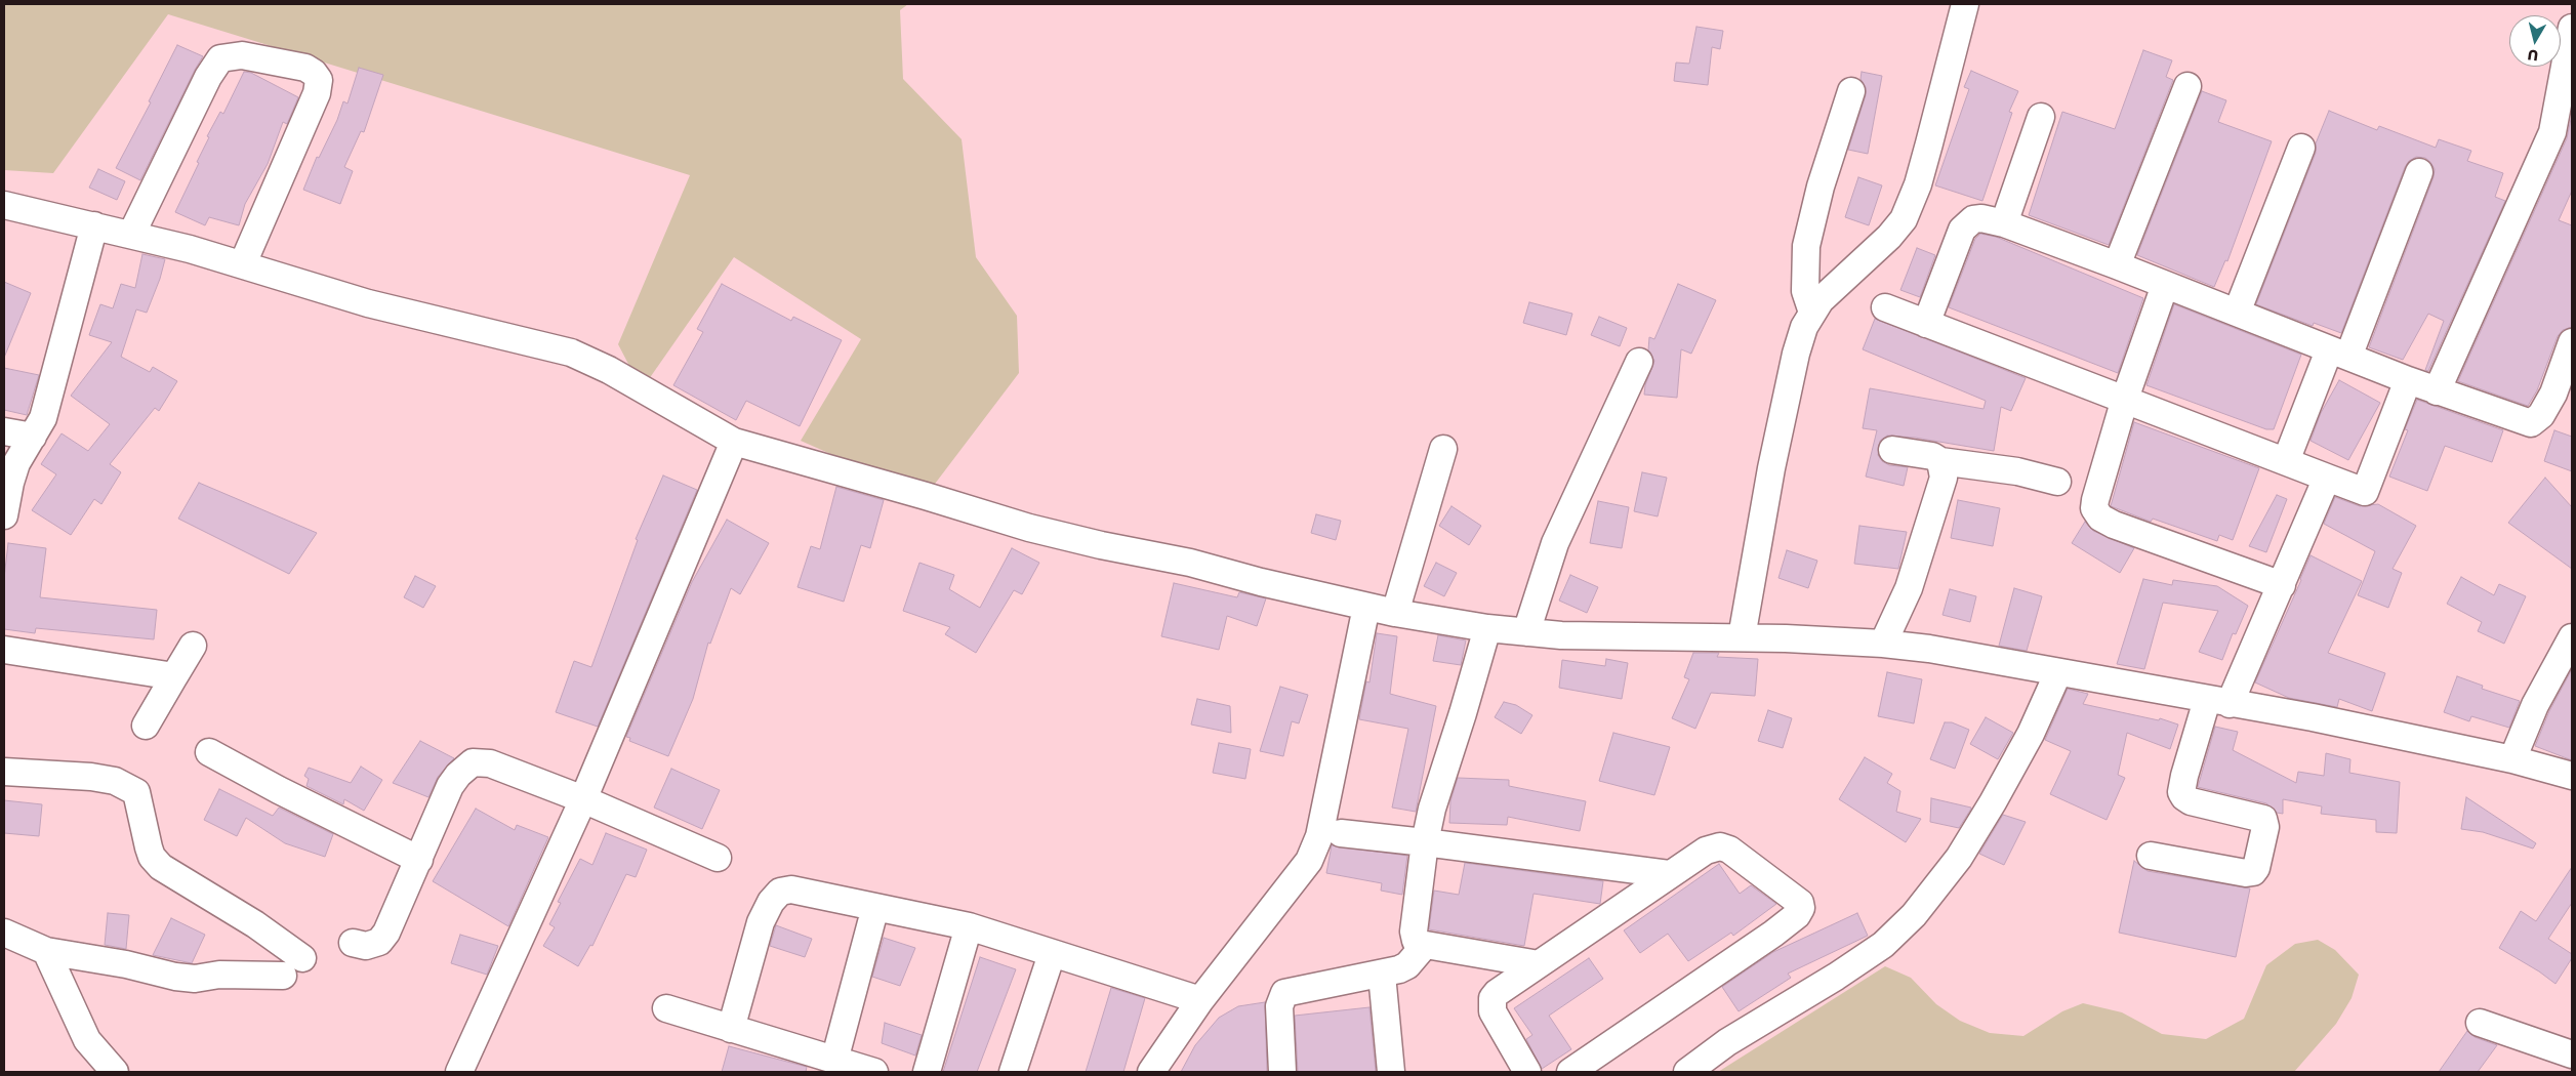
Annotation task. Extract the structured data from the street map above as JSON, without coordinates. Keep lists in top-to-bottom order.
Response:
{
  "north": "bottom"
}
